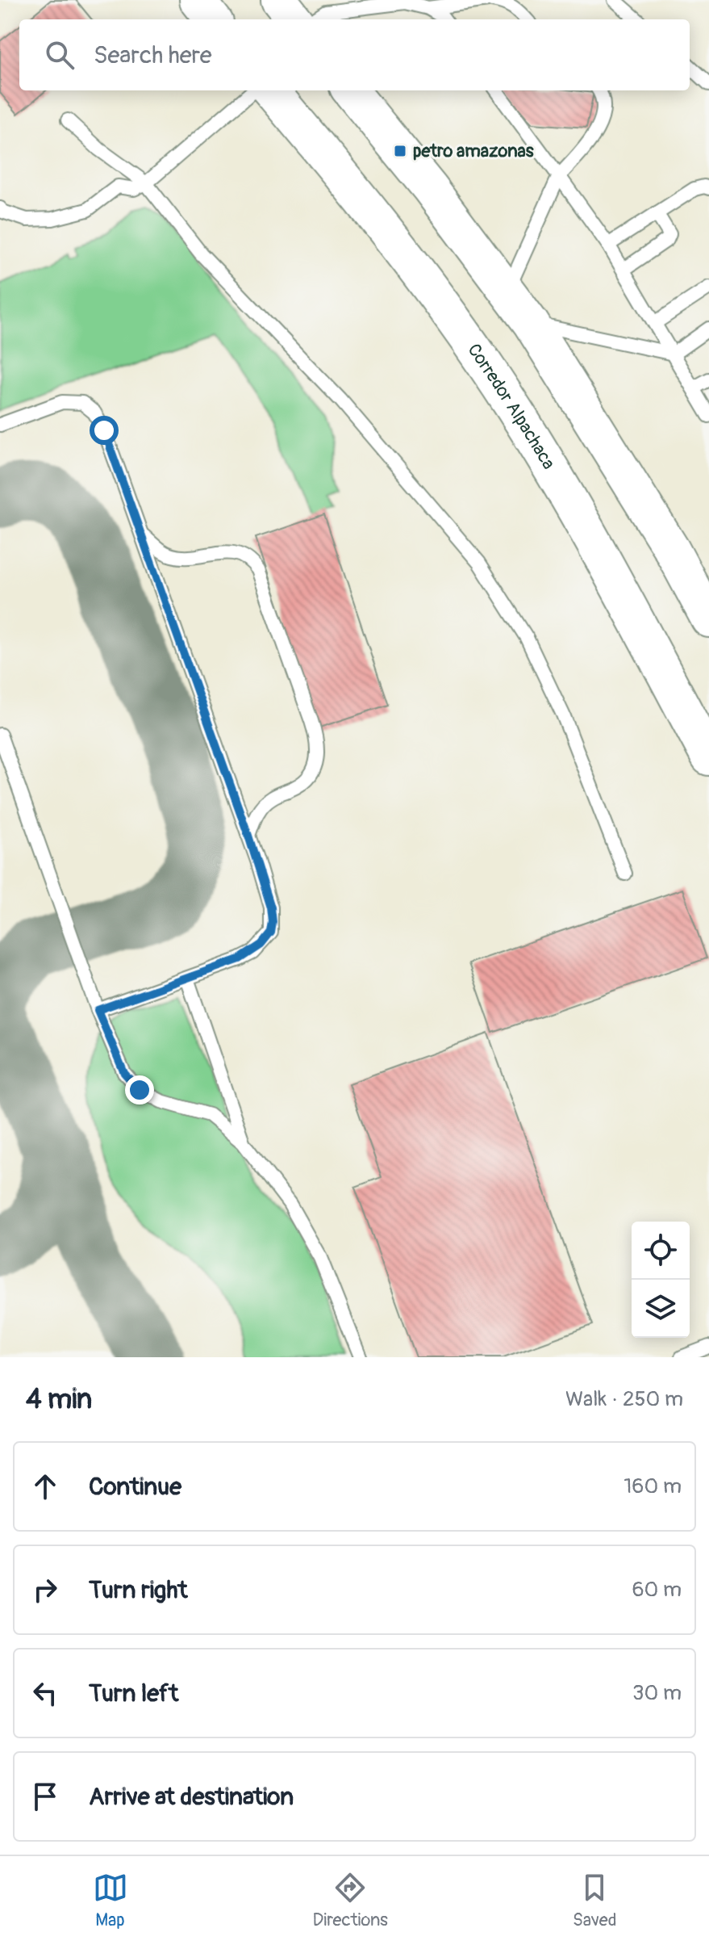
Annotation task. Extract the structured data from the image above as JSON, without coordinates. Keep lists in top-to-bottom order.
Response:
{
  "streets": {
    "highway": ["Corredor Alpachaca"]
  },
  "places": {
    "transit": ["petro amazonas"]
  },
  "page": {
    "search": "Search here",
    "heading": ["4 min", "Walk · 250 m"],
    "list": [
      ["Continue", "160 m"],
      ["Turn right", "60 m"],
      ["Turn left", "30 m"],
      "Arrive at destination"
    ],
    "nav": ["Map", "Directions", "Saved"]
  }
}
